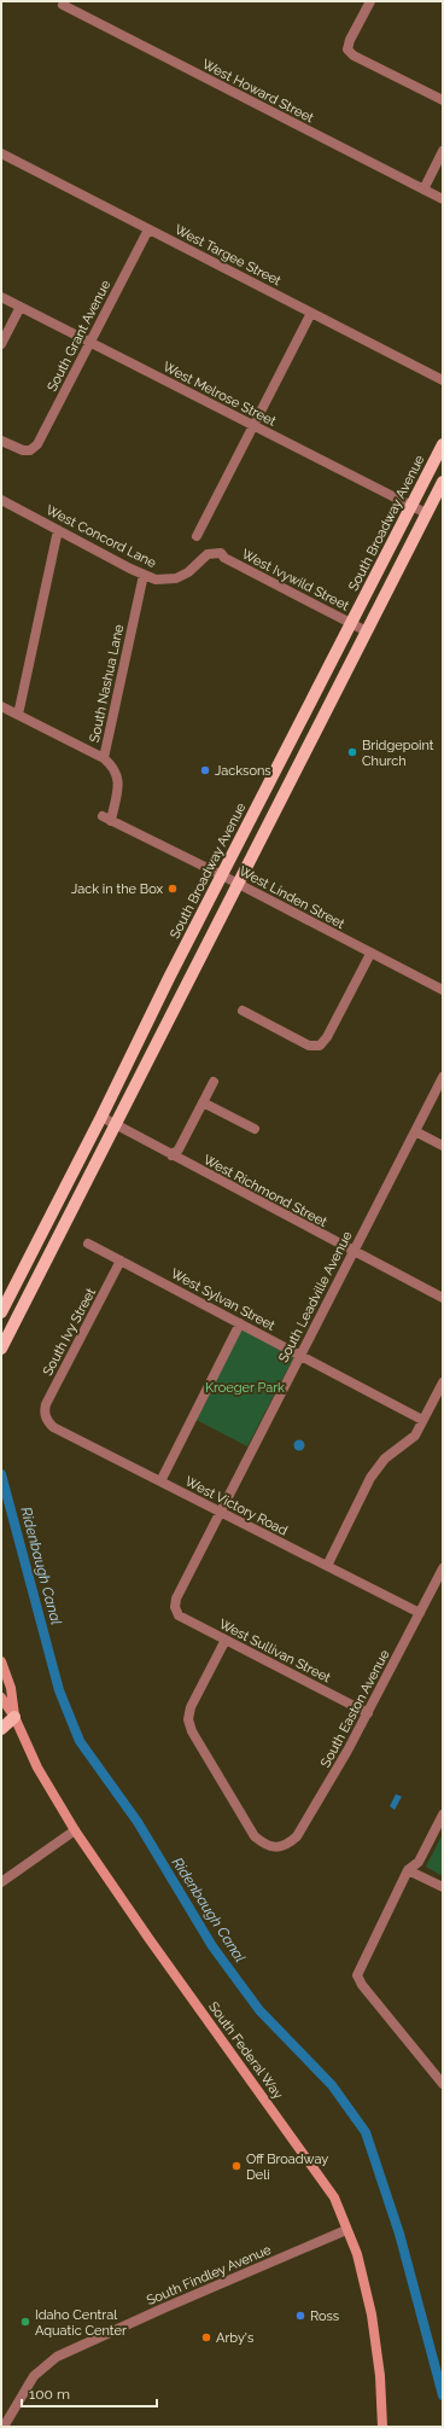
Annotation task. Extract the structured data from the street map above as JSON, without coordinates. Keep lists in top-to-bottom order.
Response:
{
  "streets": {
    "main road": ["South Broadway Avenue", "South Federal Way"],
    "street": [
      "West Howard Street",
      "West Targee Street",
      "South Grant Avenue",
      "West Melrose Street",
      "West Concord Lane",
      "West Ivywild Street",
      "South Nashua Lane",
      "West Linden Street",
      "West Richmond Street",
      "South Leadville Avenue",
      "West Sylvan Street",
      "South Ivy Street",
      "West Victory Road",
      "West Sullivan Street",
      "South Easton Avenue",
      "South Findley Avenue"
    ]
  },
  "crossings": [
    ["West Targee Street", "South Grant Avenue"],
    ["South Grant Avenue", "West Melrose Street"],
    ["West Melrose Street", "South Broadway Avenue"],
    ["South Broadway Avenue", "West Ivywild Street"],
    ["South Broadway Avenue", "West Linden Street"],
    ["South Broadway Avenue", "West Richmond Street"],
    ["West Concord Lane", "West Ivywild Street"],
    ["West Concord Lane", "South Nashua Lane"],
    ["South Nashua Lane", "West Linden Street"],
    ["West Richmond Street", "South Leadville Avenue"],
    ["South Leadville Avenue", "West Sylvan Street"],
    ["South Leadville Avenue", "West Victory Road"],
    ["South Leadville Avenue", "West Sullivan Street"],
    ["West Sylvan Street", "South Ivy Street"],
    ["South Ivy Street", "West Victory Road"],
    ["West Victory Road", "South Easton Avenue"],
    ["West Sullivan Street", "South Easton Avenue"],
    ["South Federal Way", "South Findley Avenue"]
  ],
  "water": ["Ridenbaugh Canal"],
  "parks": ["Kroeger Park"],
  "places": [
    "Bridgepoint Church",
    "Jacksons",
    "Jack in the Box",
    "Off Broadway Deli",
    "Ross",
    "Idaho Central Aquatic Center",
    "Arby's"
  ],
  "scale_bar": "100 m"
}
